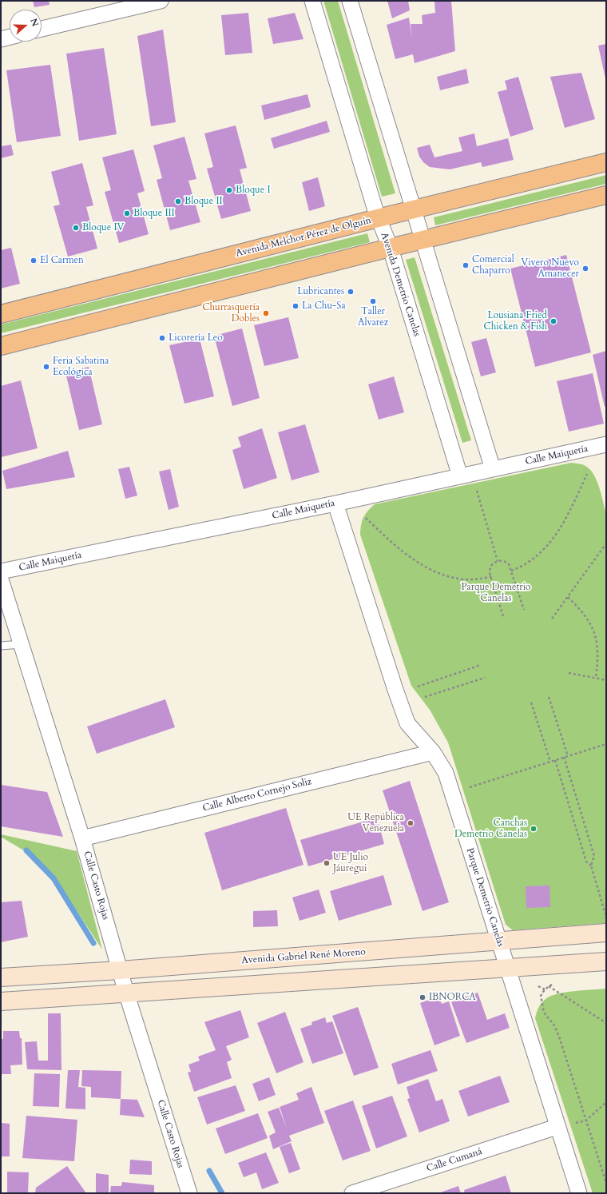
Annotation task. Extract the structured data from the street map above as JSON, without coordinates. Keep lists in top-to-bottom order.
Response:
{
  "streets": {
    "highway": ["Avenida Melchor Pérez de Olguín"],
    "street": [
      "Avenida Demetrio Canelas",
      "Calle Maiquetía",
      "Calle Alberto Cornejo Soliz",
      "Calle Casto Rojas",
      "Parque Demetrio Canelas",
      "Avenida Gabriel René Moreno",
      "Calle Cumaná"
    ]
  },
  "crossings": [
    ["Avenida Melchor Pérez de Olguín", "Avenida Demetrio Canelas"],
    ["Avenida Demetrio Canelas", "Calle Maiquetía"],
    ["Calle Maiquetía", "Parque Demetrio Canelas"],
    ["Calle Alberto Cornejo Soliz", "Calle Casto Rojas"],
    ["Calle Alberto Cornejo Soliz", "Parque Demetrio Canelas"],
    ["Calle Casto Rojas", "Avenida Gabriel René Moreno"],
    ["Parque Demetrio Canelas", "Avenida Gabriel René Moreno"],
    ["Parque Demetrio Canelas", "Calle Cumaná"]
  ],
  "parks": ["Parque Demetrio Canelas"],
  "places": [
    "Bloque I",
    "Bloque II",
    "Bloque III",
    "Bloque IV",
    "El Carmen",
    "Comercial Chaparro",
    "Vivero Nuevo Amanecer",
    "Lubricantes",
    "Taller Alvarez",
    "La Chu-Sa",
    "Churrasquería Dobles",
    "Lousiana Fried Chicken & Fish",
    "Licorería Leo",
    "Feria Sabatina Ecológica",
    "UE República Venezuela",
    "Canchas Demetrio Canelas",
    "UE Julio Jáuregui",
    "IBNORCA"
  ],
  "north": "right"
}
